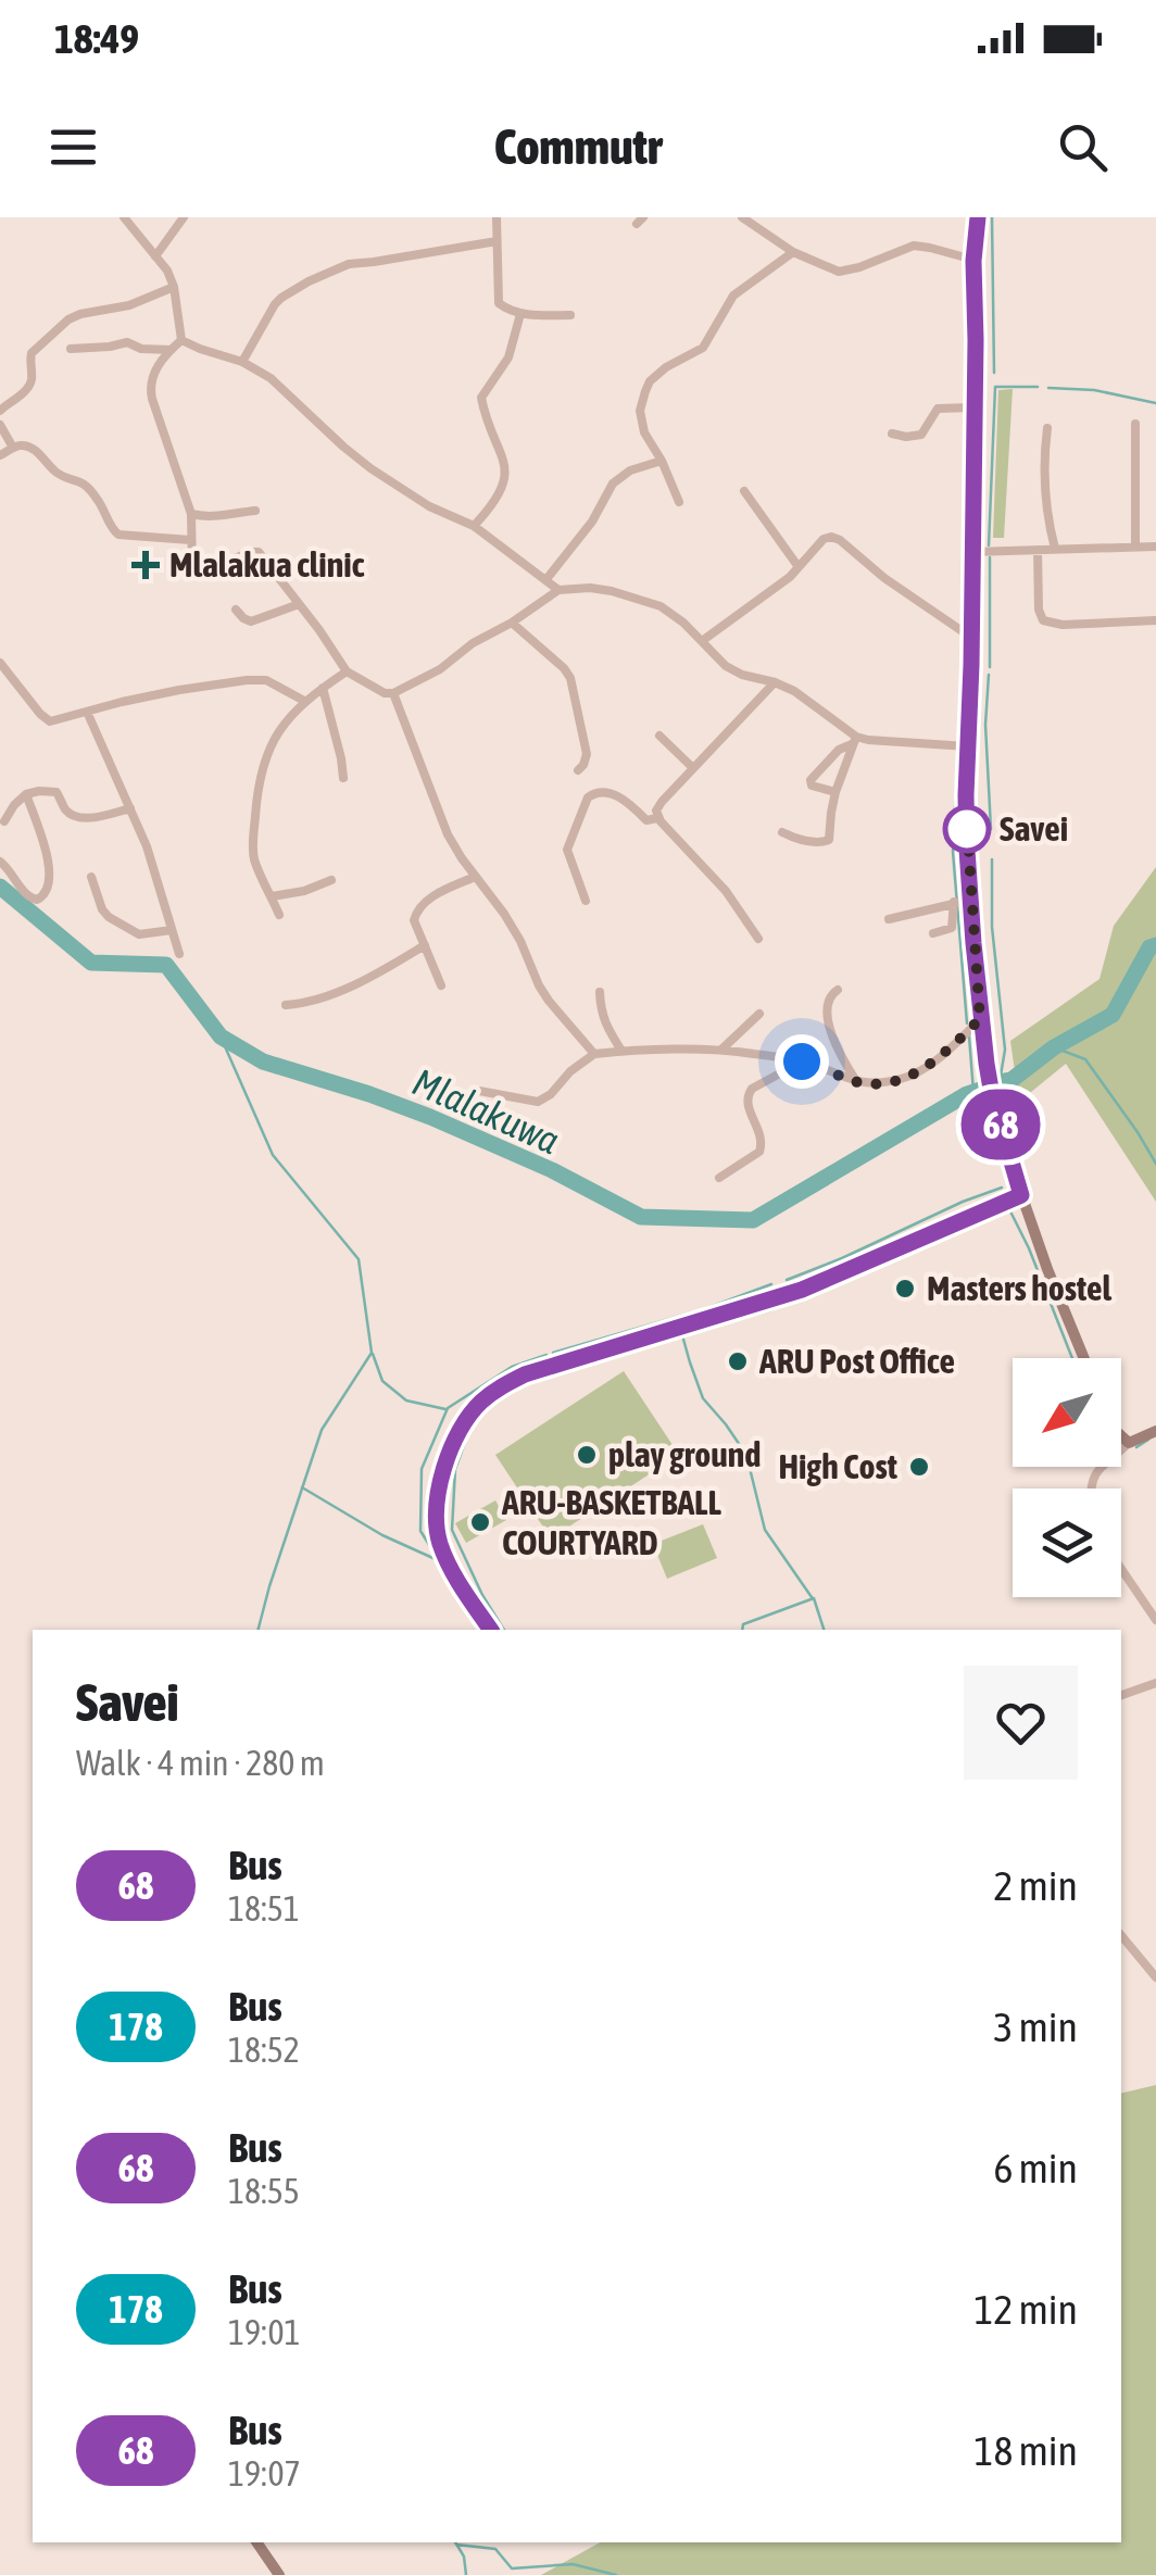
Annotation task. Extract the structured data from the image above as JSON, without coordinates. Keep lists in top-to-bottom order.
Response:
{
  "water": ["Mlalakuwa"],
  "places": {
    "health": ["Mlalakua clinic"],
    "other": [
      "Savei",
      "Masters hostel",
      "ARU Post Office",
      "play ground",
      "High Cost",
      "ARU-BASKETBALL COURTYARD"
    ]
  },
  "lines": ["bus line 68"],
  "north": "bottom left",
  "page": {
    "status": "18:49",
    "header": "Commutr",
    "on_map": "68",
    "heading": ["Savei", "Walk · 4 min · 280 m"],
    "list": [
      {
        "mark": "68",
        "name": "Bus",
        "note": "18:51",
        "value": "2 min"
      },
      {
        "mark": "178",
        "name": "Bus",
        "note": "18:52",
        "value": "3 min"
      },
      {
        "mark": "68",
        "name": "Bus",
        "note": "18:55",
        "value": "6 min"
      },
      {
        "mark": "178",
        "name": "Bus",
        "note": "19:01",
        "value": "12 min"
      },
      {
        "mark": "68",
        "name": "Bus",
        "note": "19:07",
        "value": "18 min"
      }
    ]
  }
}
